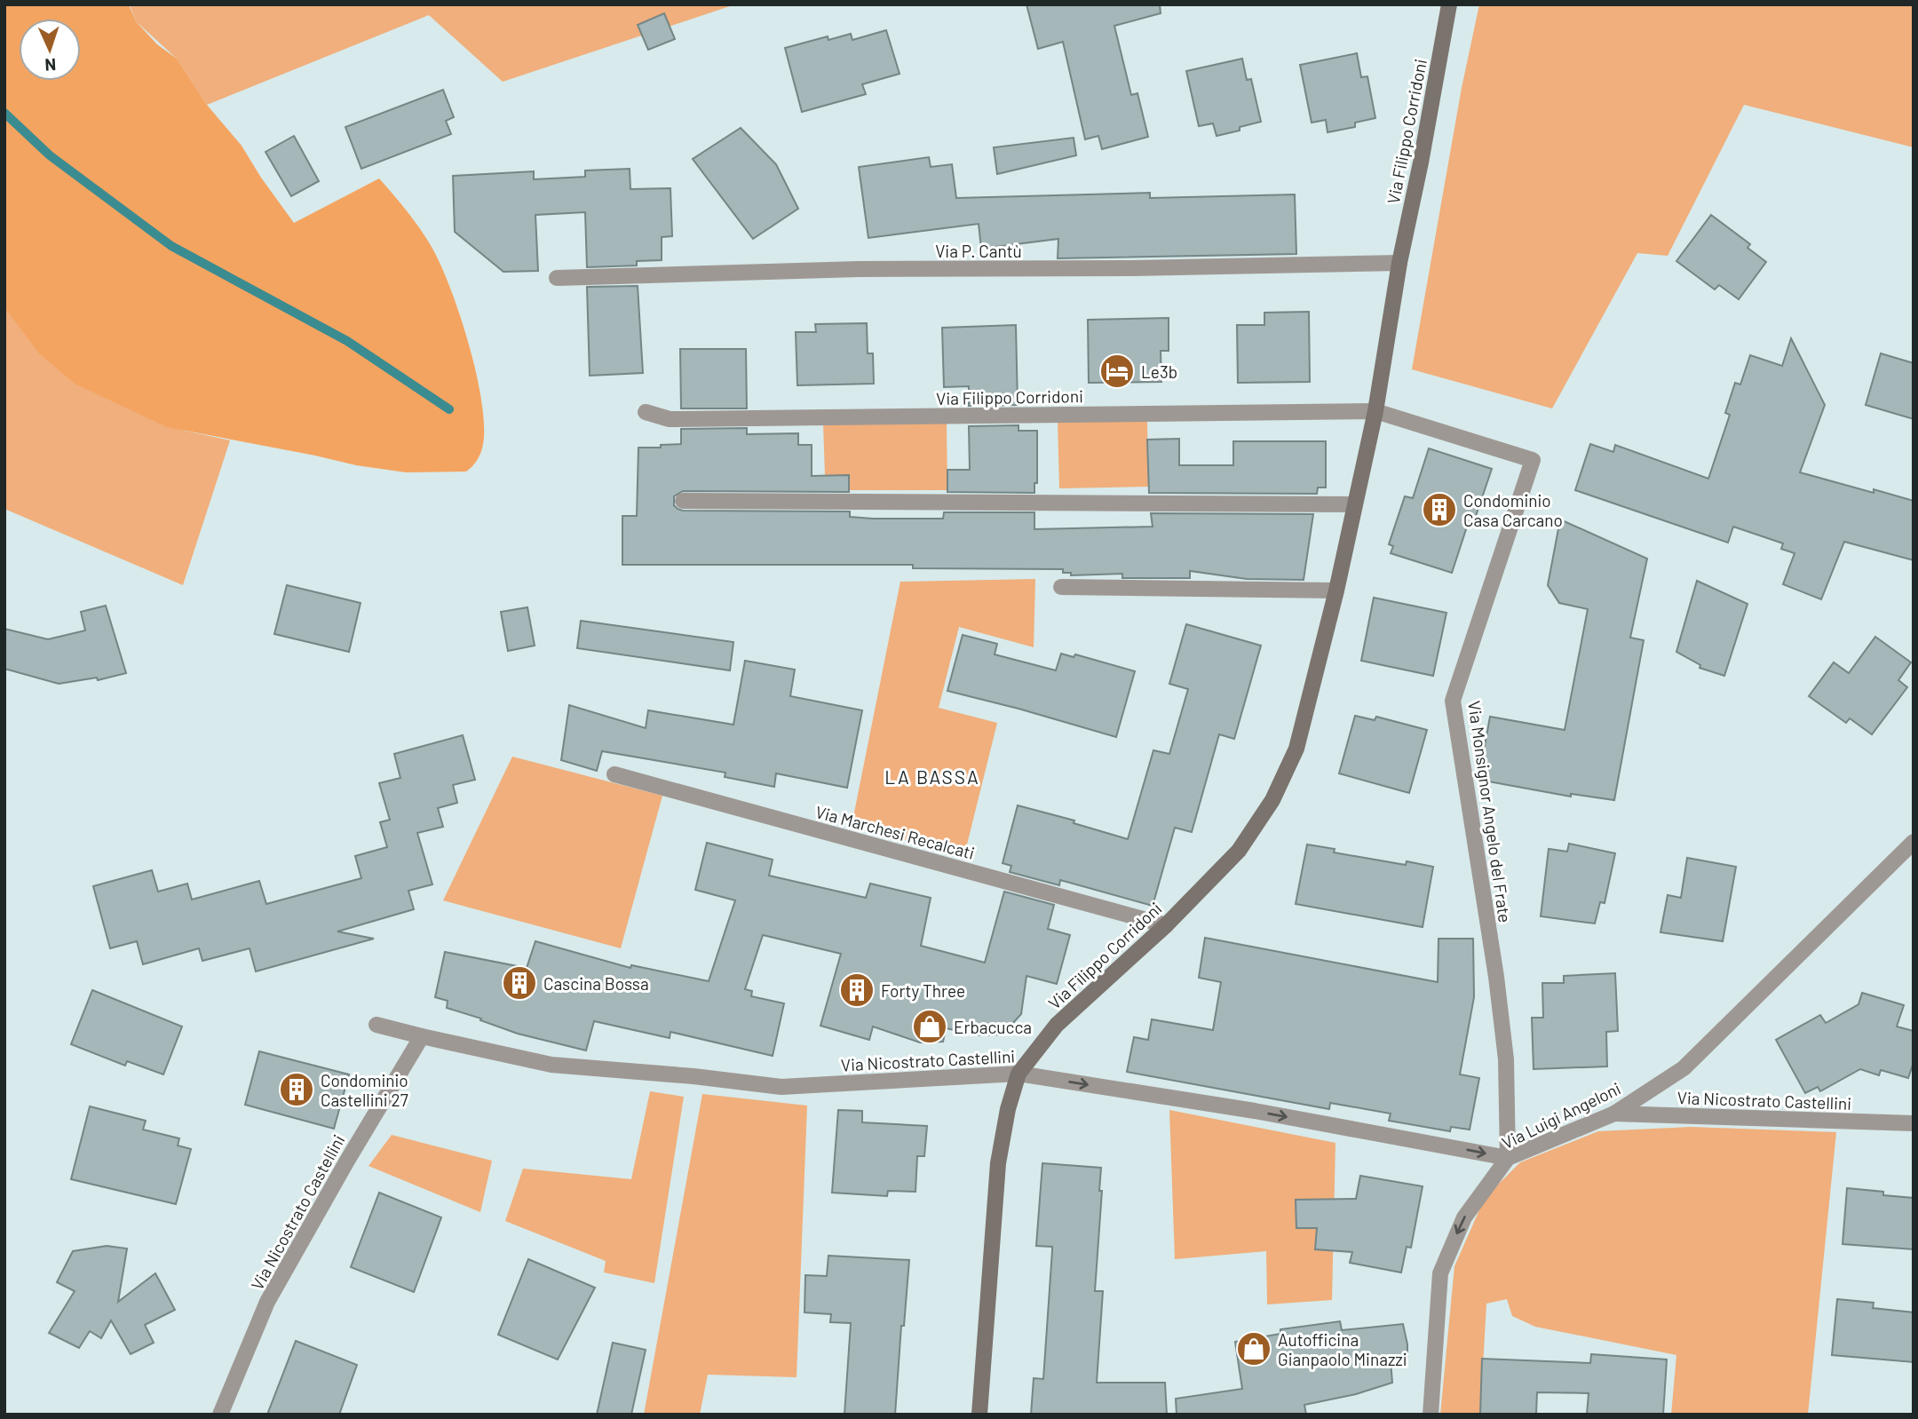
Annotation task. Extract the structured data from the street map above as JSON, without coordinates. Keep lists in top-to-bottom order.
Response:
{
  "streets": {
    "street": [
      "Via Filippo Corridoni",
      "Via P. Cantù",
      "Via Monsignor Angelo del Frate",
      "Via Marchesi Recalcati",
      "Via Nicostrato Castellini",
      "Via Luigi Angeloni"
    ]
  },
  "crossings": [
    ["Via Filippo Corridoni", "Via P. Cantù"],
    ["Via Filippo Corridoni", "Via Monsignor Angelo del Frate"],
    ["Via Filippo Corridoni", "Via Marchesi Recalcati"],
    ["Via Filippo Corridoni", "Via Nicostrato Castellini"],
    ["Via Monsignor Angelo del Frate", "Via Nicostrato Castellini"],
    ["Via Monsignor Angelo del Frate", "Via Luigi Angeloni"],
    ["Via Nicostrato Castellini", "Via Luigi Angeloni"]
  ],
  "districts": ["LA BASSA"],
  "places": {
    "hotel": ["Le3b"],
    "building": [
      "Condominio Casa Carcano",
      "Cascina Bossa",
      "Forty Three",
      "Condominio Castellini 27"
    ],
    "shop": ["Erbacucca", "Autofficina Gianpaolo Minazzi"]
  },
  "north": "bottom"
}
